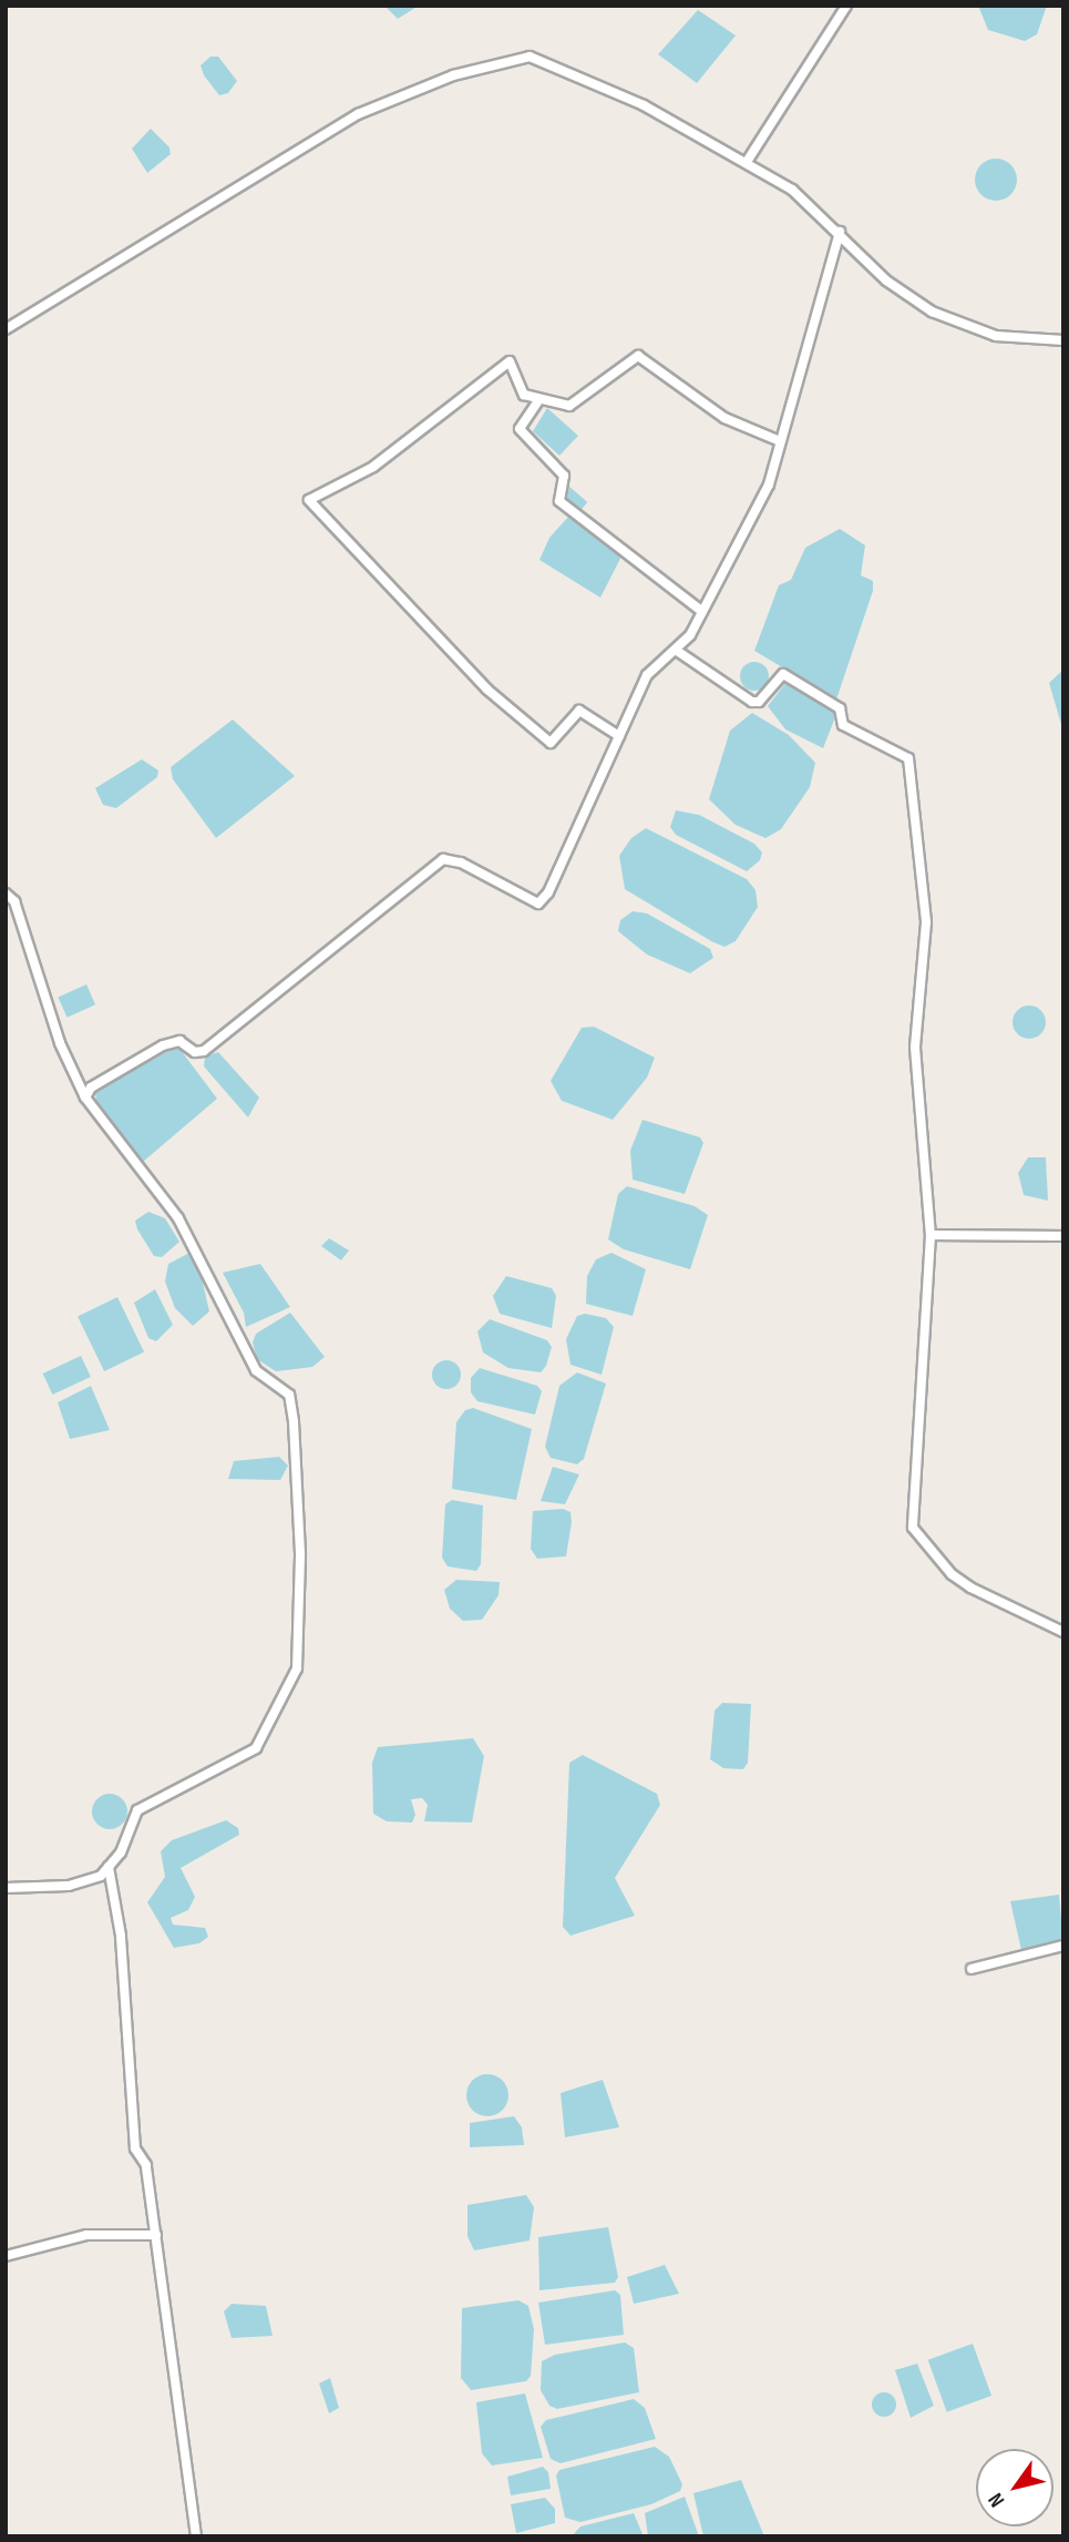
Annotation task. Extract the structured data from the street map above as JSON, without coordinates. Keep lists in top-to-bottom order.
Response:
{
  "north": "bottom left"
}
